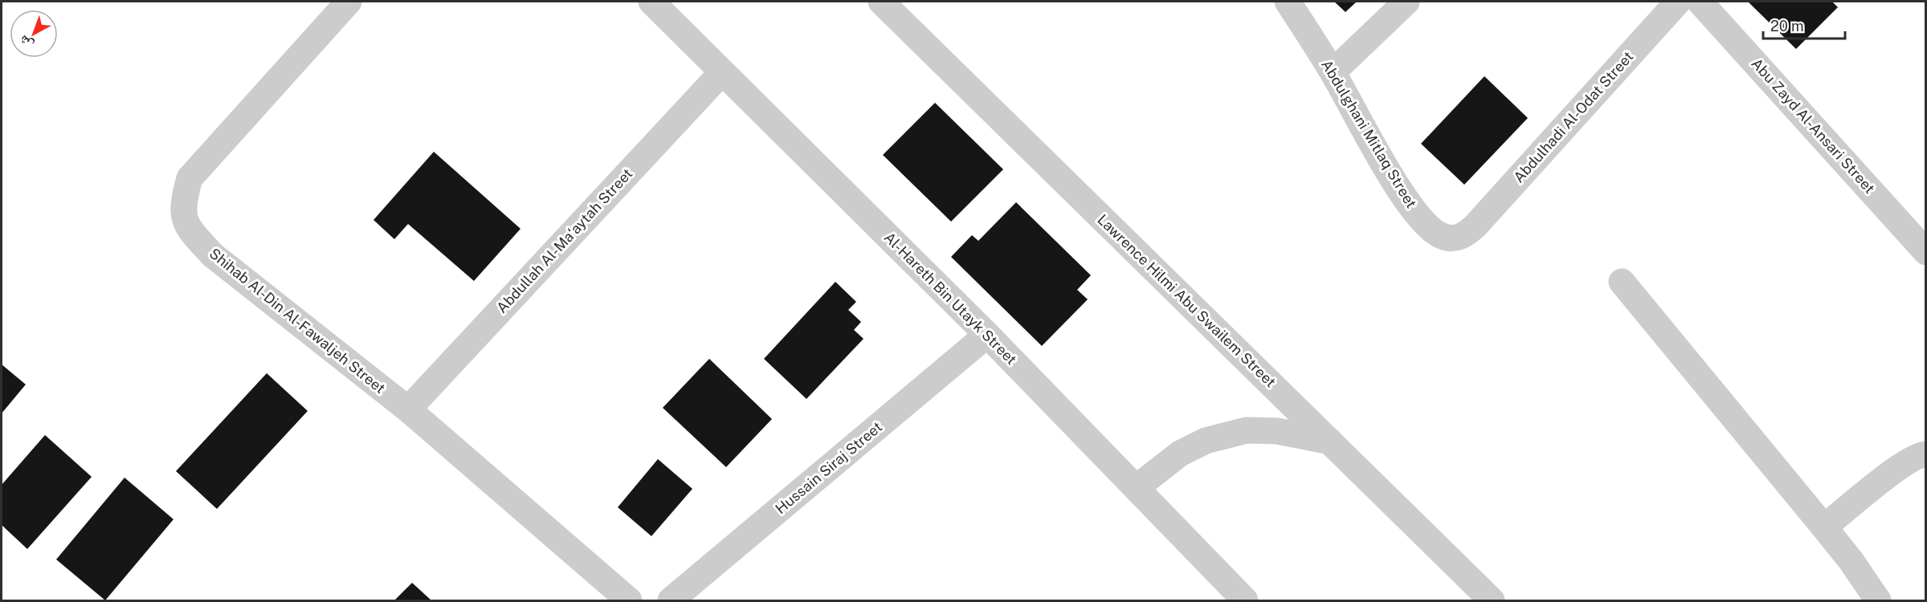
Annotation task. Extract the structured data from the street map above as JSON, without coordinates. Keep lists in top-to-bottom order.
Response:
{
  "streets": {
    "street": [
      "Abdulhadi Al-Odat Street",
      "Abu Zayd Al-Ansari Street",
      "Abdulghani Mitlaq Street",
      "Abdullah Al-Ma‘aytah Street",
      "Al-Hareth Bin Utayk Street",
      "Lawrence Hilmi Abu Swailem Street",
      "Shihab Al-Din Al-Fawaljeh Street",
      "Hussain Siraj Street"
    ]
  },
  "crossings": [
    ["Abdulhadi Al-Odat Street", "Abdulghani Mitlaq Street"],
    ["Abdullah Al-Ma‘aytah Street", "Al-Hareth Bin Utayk Street"],
    ["Abdullah Al-Ma‘aytah Street", "Shihab Al-Din Al-Fawaljeh Street"],
    ["Al-Hareth Bin Utayk Street", "Hussain Siraj Street"]
  ],
  "scale_bar": "20 m",
  "north": "bottom left"
}
